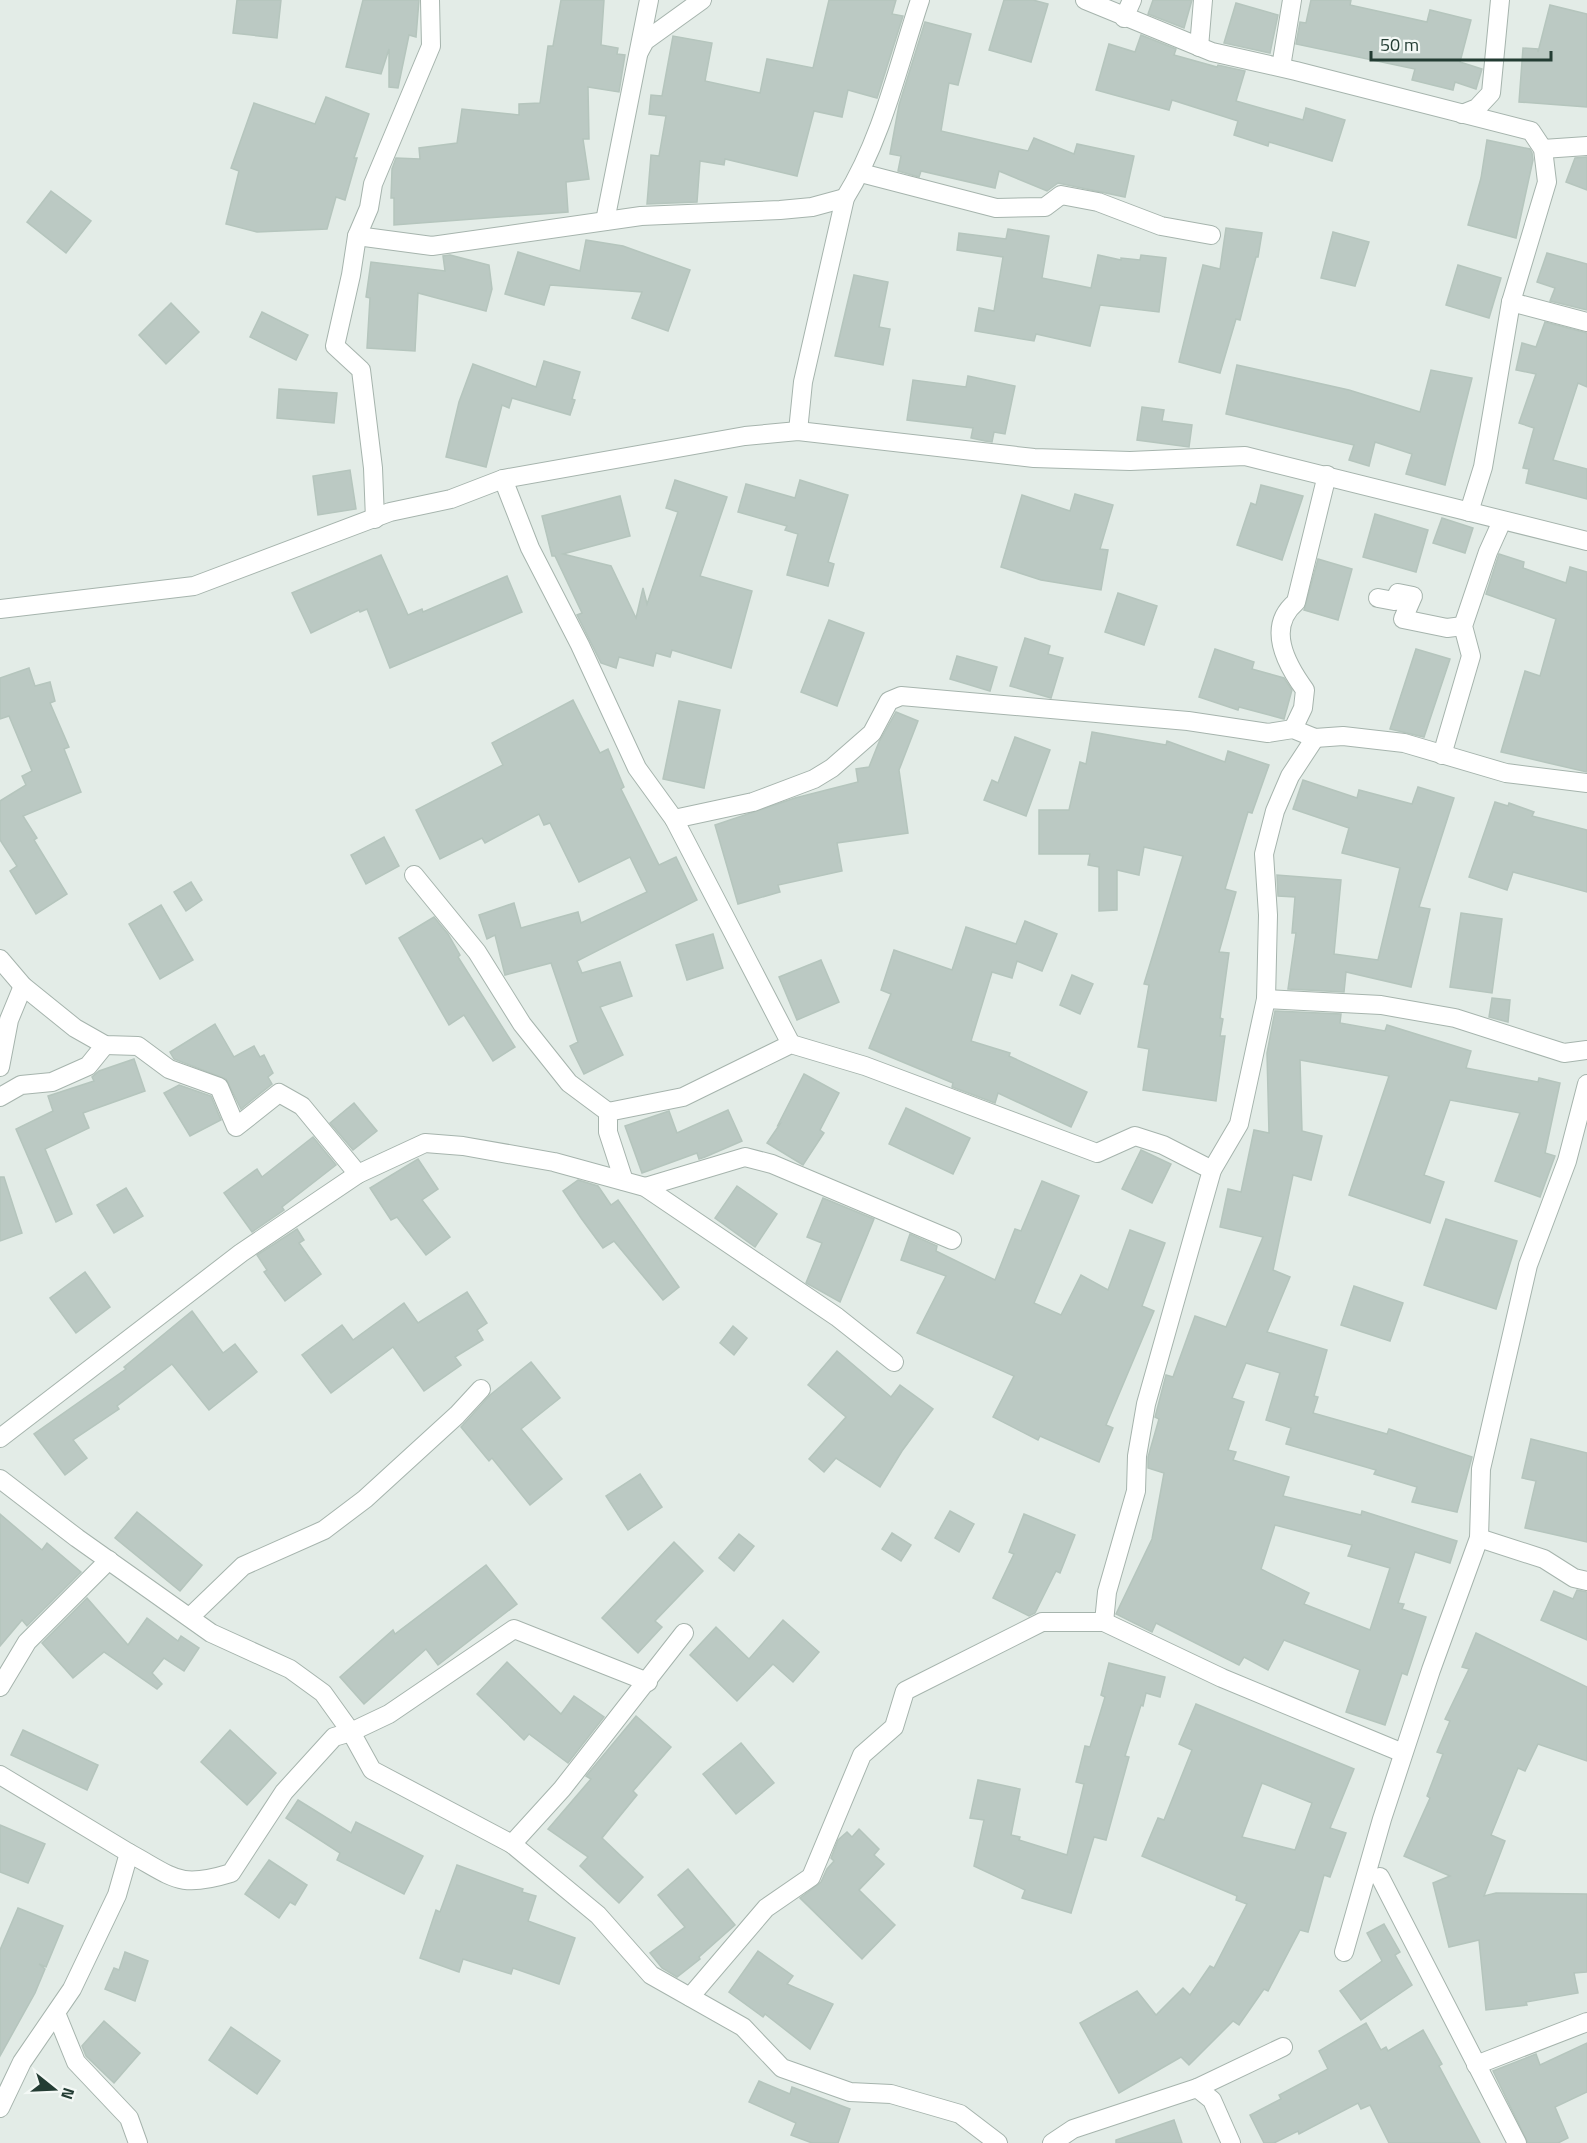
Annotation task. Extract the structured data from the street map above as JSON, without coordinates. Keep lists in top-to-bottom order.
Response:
{
  "scale_bar": "50 m",
  "north": "right"
}
